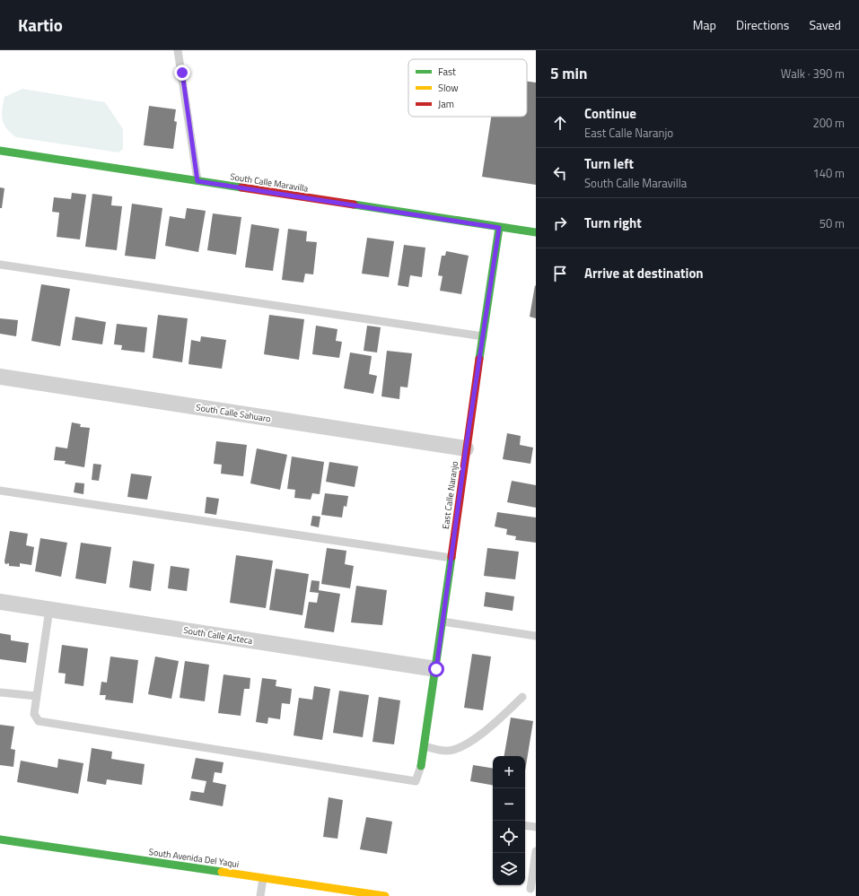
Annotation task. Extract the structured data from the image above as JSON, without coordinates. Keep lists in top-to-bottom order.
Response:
{
  "streets": {
    "street": [
      "South Calle Maravilla",
      "South Calle Sahuaro",
      "East Calle Naranjo",
      "South Calle Azteca",
      "South Avenida Del Yaqui"
    ]
  },
  "crossings": [
    ["South Calle Maravilla", "East Calle Naranjo"],
    ["South Calle Sahuaro", "East Calle Naranjo"],
    ["East Calle Naranjo", "South Calle Azteca"]
  ],
  "legend": ["Fast", "Slow", "Jam"],
  "page": {
    "header": "Kartio",
    "nav": ["Map", "Directions", "Saved"],
    "heading": ["5 min", "Walk · 390 m"],
    "list": [
      ["Continue", "East Calle Naranjo", "200 m"],
      ["Turn left", "South Calle Maravilla", "140 m"],
      ["Turn right", "50 m"],
      "Arrive at destination"
    ],
    "map_buttons": ["+", "−"]
  }
}
